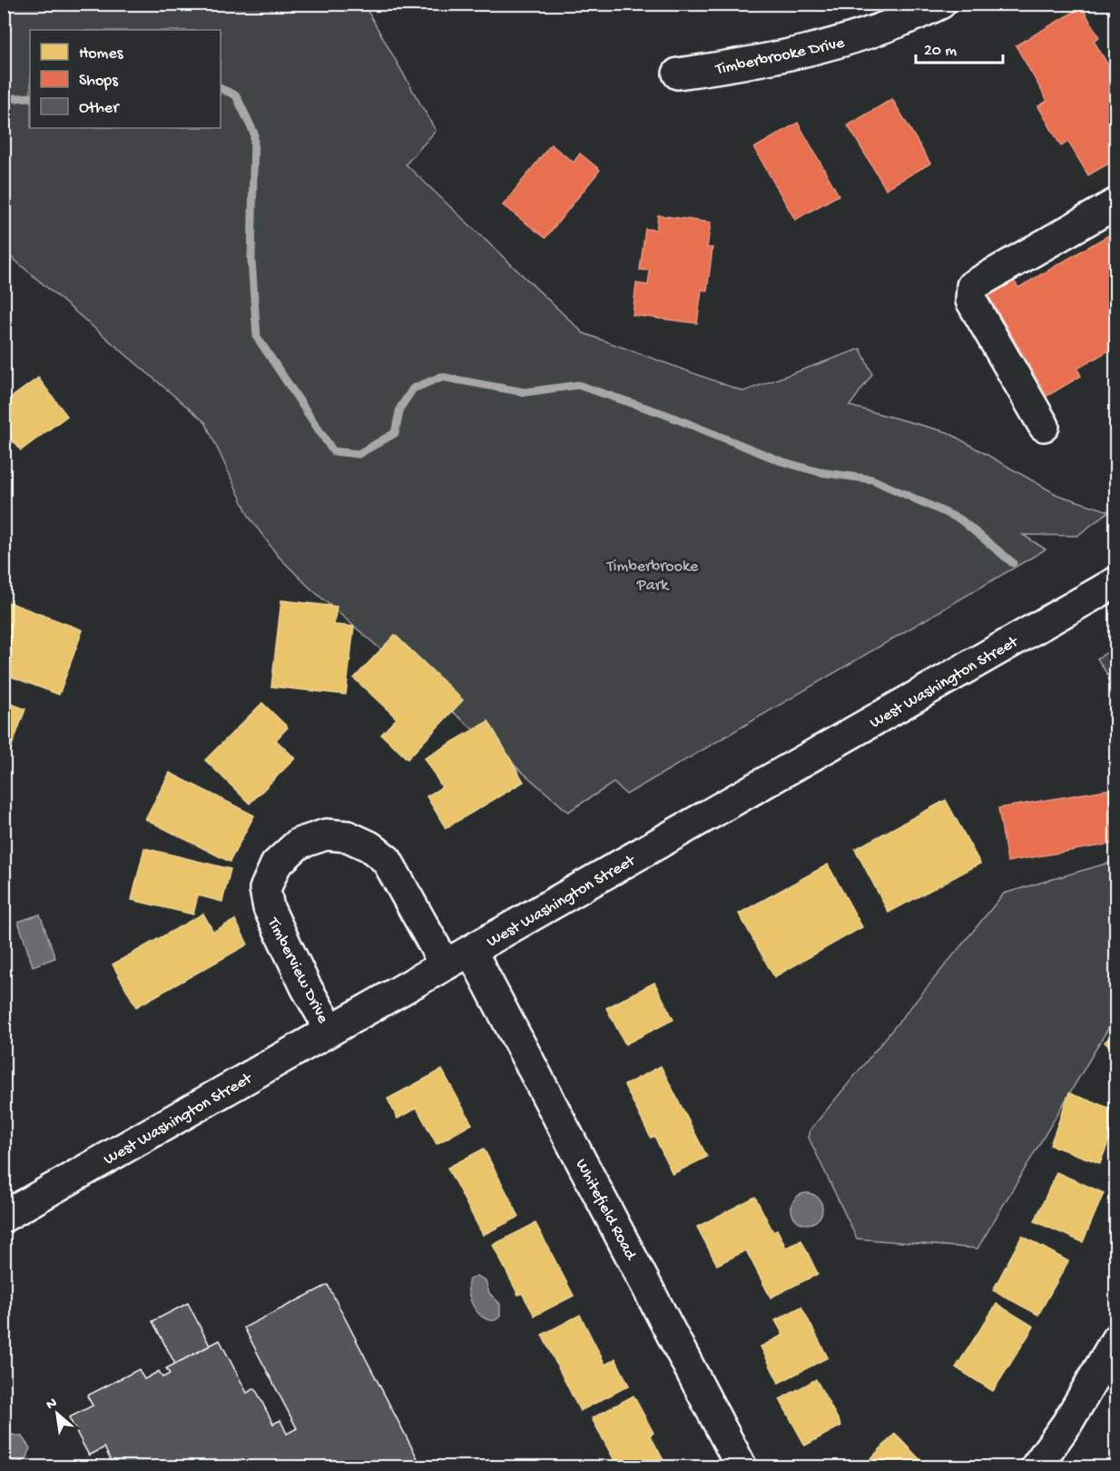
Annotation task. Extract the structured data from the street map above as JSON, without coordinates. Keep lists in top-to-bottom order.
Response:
{
  "streets": {
    "street": [
      "Timberbrooke Drive",
      "West Washington Street",
      "Timberview Drive",
      "Whitefield Road"
    ]
  },
  "crossings": [
    ["West Washington Street", "Timberview Drive"],
    ["West Washington Street", "Whitefield Road"],
    ["Timberview Drive", "Whitefield Road"]
  ],
  "parks": ["Timberbrooke Park"],
  "legend": ["Homes", "Shops", "Other"],
  "scale_bar": "20 m",
  "north": "top left"
}
